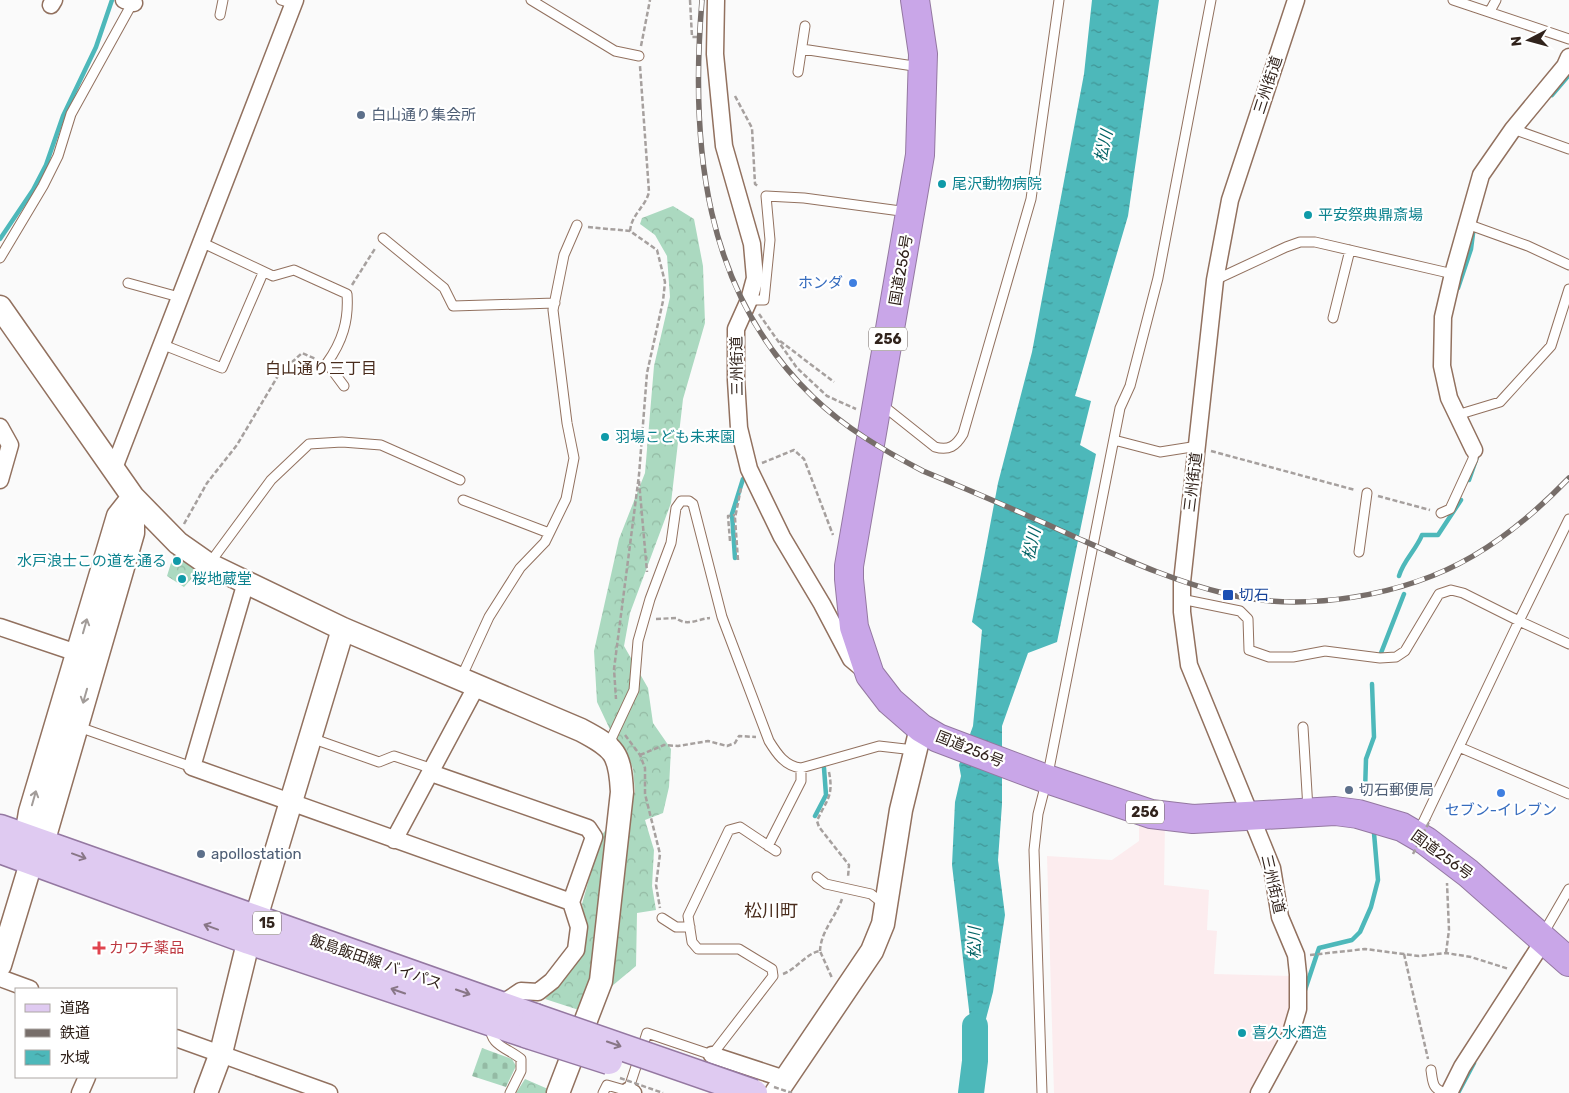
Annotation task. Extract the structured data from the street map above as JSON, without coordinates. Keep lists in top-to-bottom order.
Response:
{
  "streets": {
    "highway": ["国道256号", "256"],
    "main road": ["15", "飯島飯田線 バイパス"],
    "street": ["三州街道"]
  },
  "crossings": [
    ["三州街道", "国道256号"]
  ],
  "districts": ["白山通り三丁目", "松川町"],
  "water": ["松川"],
  "places": {
    "other": [
      "白山通り集会所",
      "尾沢動物病院",
      "平安祭典鼎斎場",
      "ホンダ",
      "羽場こども未来園",
      "水戸浪士この道を通る",
      "桜地蔵堂",
      "切石郵便局",
      "セブン-イレブン",
      "apollostation",
      "喜久水酒造"
    ],
    "transit": ["切石"],
    "health": ["カワチ薬品"]
  },
  "legend": ["道路", "鉄道", "水域"],
  "north": "left"
}
